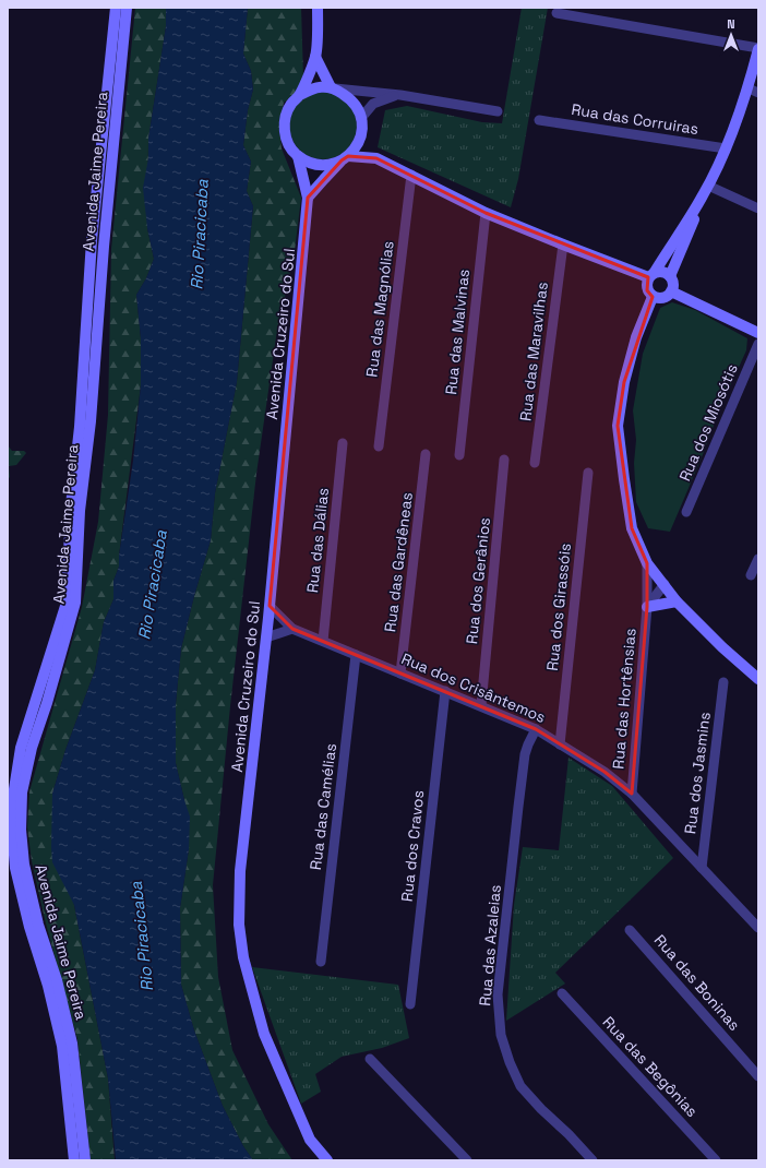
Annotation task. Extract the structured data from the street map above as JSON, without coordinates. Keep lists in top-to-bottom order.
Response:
{
  "streets": {
    "street": [
      "Rua das Corruiras",
      "Avenida Jaime Pereira",
      "Rua das Magnólias",
      "Rua das Malvinas",
      "Avenida Cruzeiro do Sul",
      "Rua das Maravilhas",
      "Rua dos Miosótis",
      "Rua das Dálias",
      "Rua das Gardêneas",
      "Rua dos Gerânios",
      "Rua dos Girassóis",
      "Rua dos Crisântemos",
      "Rua das Hortênsias",
      "Rua dos Jasmins",
      "Rua das Camélias",
      "Rua dos Cravos",
      "Rua das Azaleias",
      "Rua das Boninas",
      "Rua das Begônias"
    ]
  },
  "crossings": [
    ["Avenida Cruzeiro do Sul", "Rua dos Crisântemos"],
    ["Rua das Dálias", "Rua dos Crisântemos"],
    ["Rua das Gardêneas", "Rua dos Crisântemos"],
    ["Rua dos Gerânios", "Rua dos Crisântemos"],
    ["Rua dos Girassóis", "Rua dos Crisântemos"],
    ["Rua dos Crisântemos", "Rua das Hortênsias"],
    ["Rua dos Crisântemos", "Rua dos Jasmins"],
    ["Rua dos Crisântemos", "Rua das Camélias"],
    ["Rua dos Crisântemos", "Rua dos Cravos"],
    ["Rua dos Crisântemos", "Rua das Azaleias"]
  ],
  "water": ["Rio Piracicaba"],
  "north": "top"
}
